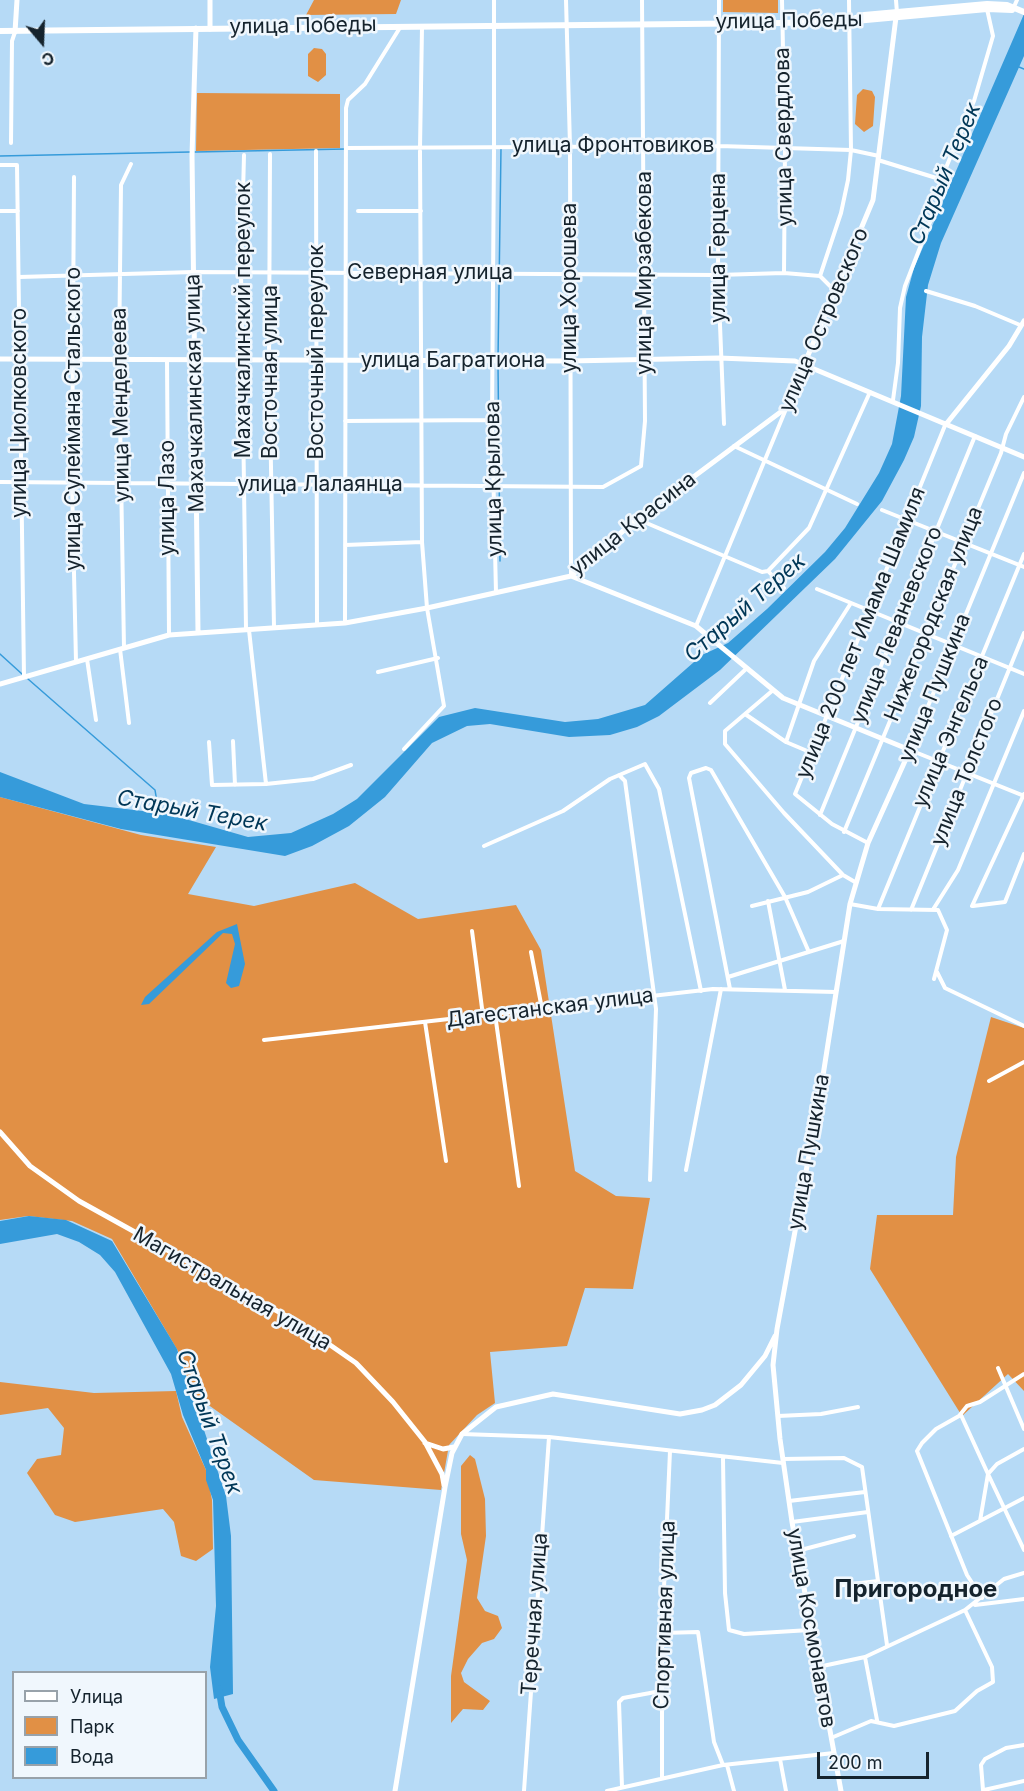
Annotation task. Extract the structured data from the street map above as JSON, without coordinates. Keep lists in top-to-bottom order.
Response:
{
  "streets": {
    "main road": ["улица Победы"],
    "street": [
      "улица Свердлова",
      "улица Фронтовиков",
      "улица Герцена",
      "Северная улица",
      "улица Мирзабекова",
      "улица Хорошева",
      "Махачкалинский переулок",
      "улица Островского",
      "Восточный переулок",
      "улица Багратиона",
      "Восточная улица",
      "Махачкалинская улица",
      "улица Менделеева",
      "улица Циолковского",
      "улица Сулеймана Стальского",
      "улица Крылова",
      "улица Лалаянца",
      "улица Лазо",
      "улица Красина",
      "Нижегородская улица",
      "улица Леваневского",
      "улица 200 лет Имама Шамиля",
      "улица Пушкина",
      "улица Энгельса",
      "улица Толстого",
      "Дагестанская улица",
      "Магистральная улица",
      "Теречная улица",
      "Спортивная улица",
      "улица Космонавтов"
    ]
  },
  "crossings": [
    ["улица Победы", "улица Свердлова"],
    ["улица Победы", "улица Герцена"],
    ["улица Победы", "улица Мирзабекова"],
    ["улица Победы", "улица Хорошева"],
    ["улица Победы", "улица Островского"],
    ["улица Победы", "Махачкалинская улица"],
    ["улица Победы", "улица Крылова"],
    ["улица Свердлова", "улица Фронтовиков"],
    ["улица Свердлова", "Северная улица"],
    ["улица Фронтовиков", "улица Герцена"],
    ["улица Фронтовиков", "улица Мирзабекова"],
    ["улица Фронтовиков", "улица Хорошева"],
    ["улица Фронтовиков", "улица Островского"],
    ["улица Фронтовиков", "улица Багратиона"],
    ["улица Фронтовиков", "улица Крылова"],
    ["улица Герцена", "Северная улица"],
    ["улица Герцена", "улица Багратиона"],
    ["Северная улица", "улица Мирзабекова"],
    ["Северная улица", "улица Хорошева"],
    ["Северная улица", "Махачкалинский переулок"],
    ["Северная улица", "улица Островского"],
    ["Северная улица", "Восточный переулок"],
    ["Северная улица", "Восточная улица"],
    ["Северная улица", "Махачкалинская улица"],
    ["Северная улица", "улица Менделеева"],
    ["Северная улица", "улица Циолковского"],
    ["Северная улица", "улица Сулеймана Стальского"],
    ["Северная улица", "улица Крылова"],
    ["улица Мирзабекова", "улица Багратиона"],
    ["улица Мирзабекова", "улица Лалаянца"],
    ["улица Хорошева", "улица Багратиона"],
    ["улица Хорошева", "улица Лалаянца"],
    ["улица Хорошева", "улица Красина"],
    ["Махачкалинский переулок", "улица Багратиона"],
    ["Махачкалинский переулок", "улица Лалаянца"],
    ["Махачкалинский переулок", "улица Красина"],
    ["улица Островского", "улица Багратиона"],
    ["улица Островского", "улица Красина"],
    ["Восточный переулок", "улица Багратиона"],
    ["Восточный переулок", "улица Лалаянца"],
    ["Восточный переулок", "улица Красина"],
    ["улица Багратиона", "Восточная улица"],
    ["улица Багратиона", "Махачкалинская улица"],
    ["улица Багратиона", "улица Менделеева"],
    ["улица Багратиона", "улица Циолковского"],
    ["улица Багратиона", "улица Сулеймана Стальского"],
    ["улица Багратиона", "улица Крылова"],
    ["улица Багратиона", "улица Лазо"],
    ["улица Багратиона", "улица 200 лет Имама Шамиля"],
    ["Восточная улица", "улица Лалаянца"],
    ["Восточная улица", "улица Красина"],
    ["Махачкалинская улица", "улица Лалаянца"],
    ["Махачкалинская улица", "улица Красина"],
    ["улица Менделеева", "улица Лалаянца"],
    ["улица Менделеева", "улица Красина"],
    ["улица Циолковского", "улица Лалаянца"],
    ["улица Циолковского", "улица Красина"],
    ["улица Сулеймана Стальского", "улица Лалаянца"],
    ["улица Сулеймана Стальского", "улица Красина"],
    ["улица Крылова", "улица Лалаянца"],
    ["улица Крылова", "улица Красина"],
    ["улица Лалаянца", "улица Лазо"],
    ["улица Лазо", "улица Красина"],
    ["Нижегородская улица", "улица 200 лет Имама Шамиля"],
    ["улица Леваневского", "улица 200 лет Имама Шамиля"],
    ["улица 200 лет Имама Шамиля", "улица Пушкина"],
    ["улица Пушкина", "Дагестанская улица"],
    ["улица Пушкина", "Магистральная улица"],
    ["улица Пушкина", "улица Космонавтов"],
    ["Спортивная улица", "улица Космонавтов"]
  ],
  "districts": ["Пригородное"],
  "water": ["Старый Терек"],
  "legend": ["Улица", "Парк", "Вода"],
  "scale_bar": "200 m",
  "north": "bottom"
}
